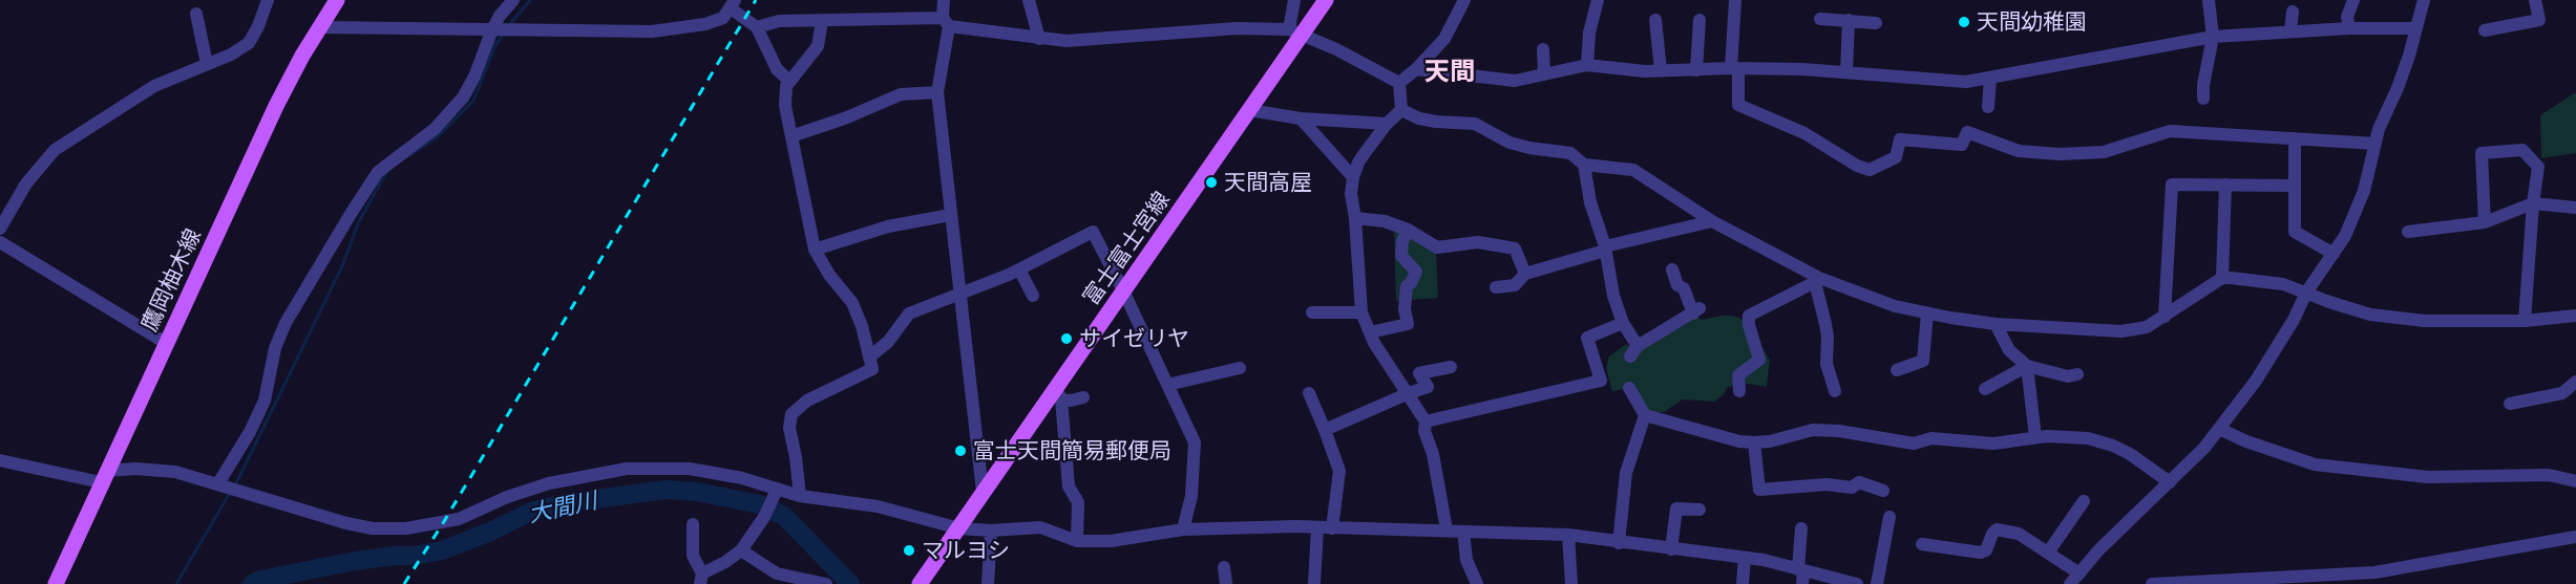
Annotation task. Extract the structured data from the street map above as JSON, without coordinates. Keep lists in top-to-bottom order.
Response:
{
  "streets": {
    "main road": ["富士富士宮線", "鷹岡柚木線"]
  },
  "districts": ["天間"],
  "water": ["大間川"],
  "places": [
    "天間幼稚園",
    "天間高屋",
    "サイゼリヤ",
    "富士天間簡易郵便局",
    "マルヨシ"
  ]
}
